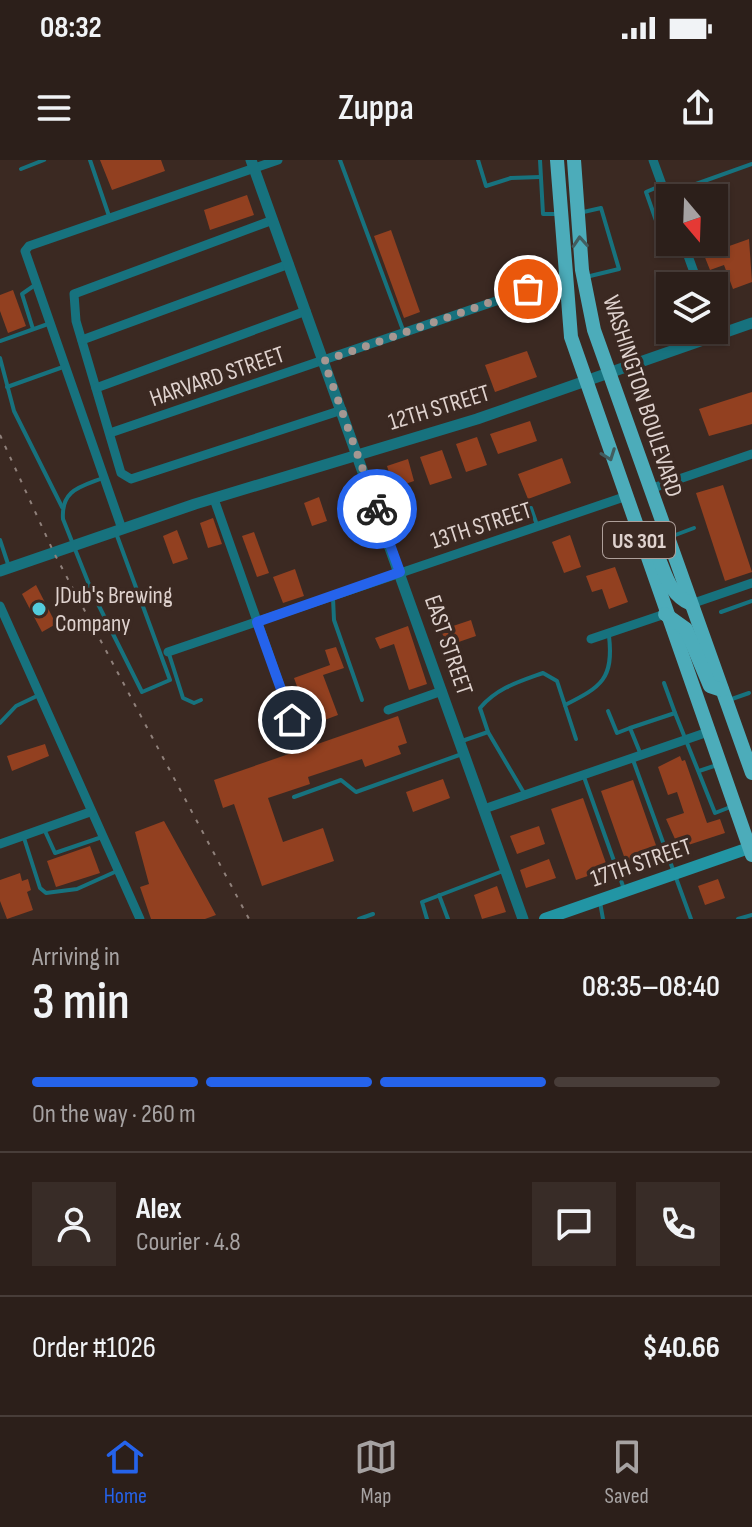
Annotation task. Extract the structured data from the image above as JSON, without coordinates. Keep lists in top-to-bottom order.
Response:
{
  "streets": {
    "main road": ["WASHINGTON BOULEVARD", "US 301", "17TH STREET"],
    "street": [
      "HARVARD STREET",
      "12TH STREET",
      "13TH STREET",
      "EAST STREET"
    ]
  },
  "crossings": [
    ["HARVARD STREET", "WASHINGTON BOULEVARD"],
    ["HARVARD STREET", "EAST STREET"],
    ["WASHINGTON BOULEVARD", "12TH STREET"],
    ["WASHINGTON BOULEVARD", "13TH STREET"],
    ["WASHINGTON BOULEVARD", "17TH STREET"],
    ["12TH STREET", "EAST STREET"],
    ["13TH STREET", "EAST STREET"]
  ],
  "places": ["JDub's Brewing Company"],
  "north": "bottom",
  "page": {
    "status": "08:32",
    "header": "Zuppa",
    "heading": ["3 min", "Arriving in", "08:35–08:40"],
    "panel": [
      "Alex",
      "Courier · 4.8",
      "Order #1026",
      "$40.66"
    ],
    "bar": "On the way · 260 m",
    "tabs": ["Home", "Map", "Saved"]
  }
}
